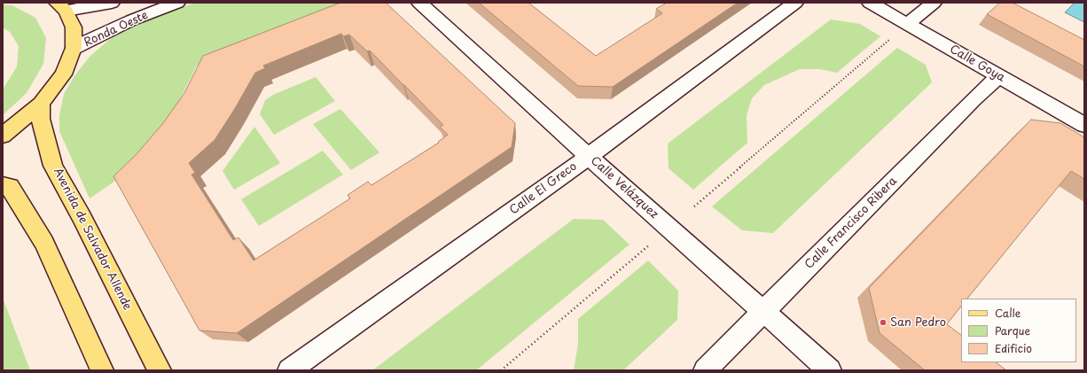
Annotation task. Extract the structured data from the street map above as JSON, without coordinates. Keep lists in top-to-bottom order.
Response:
{
  "streets": {
    "main road": ["Avenida de Salvador Allende"],
    "street": [
      "Ronda Oeste",
      "Calle Goya",
      "Calle Velázquez",
      "Calle El Greco",
      "Calle Francisco Ribera"
    ]
  },
  "crossings": [
    ["Calle Goya", "Calle Francisco Ribera"],
    ["Calle Velázquez", "Calle El Greco"],
    ["Calle Velázquez", "Calle Francisco Ribera"]
  ],
  "places": ["San Pedro"],
  "legend": ["Calle", "Parque", "Edificio"]
}
